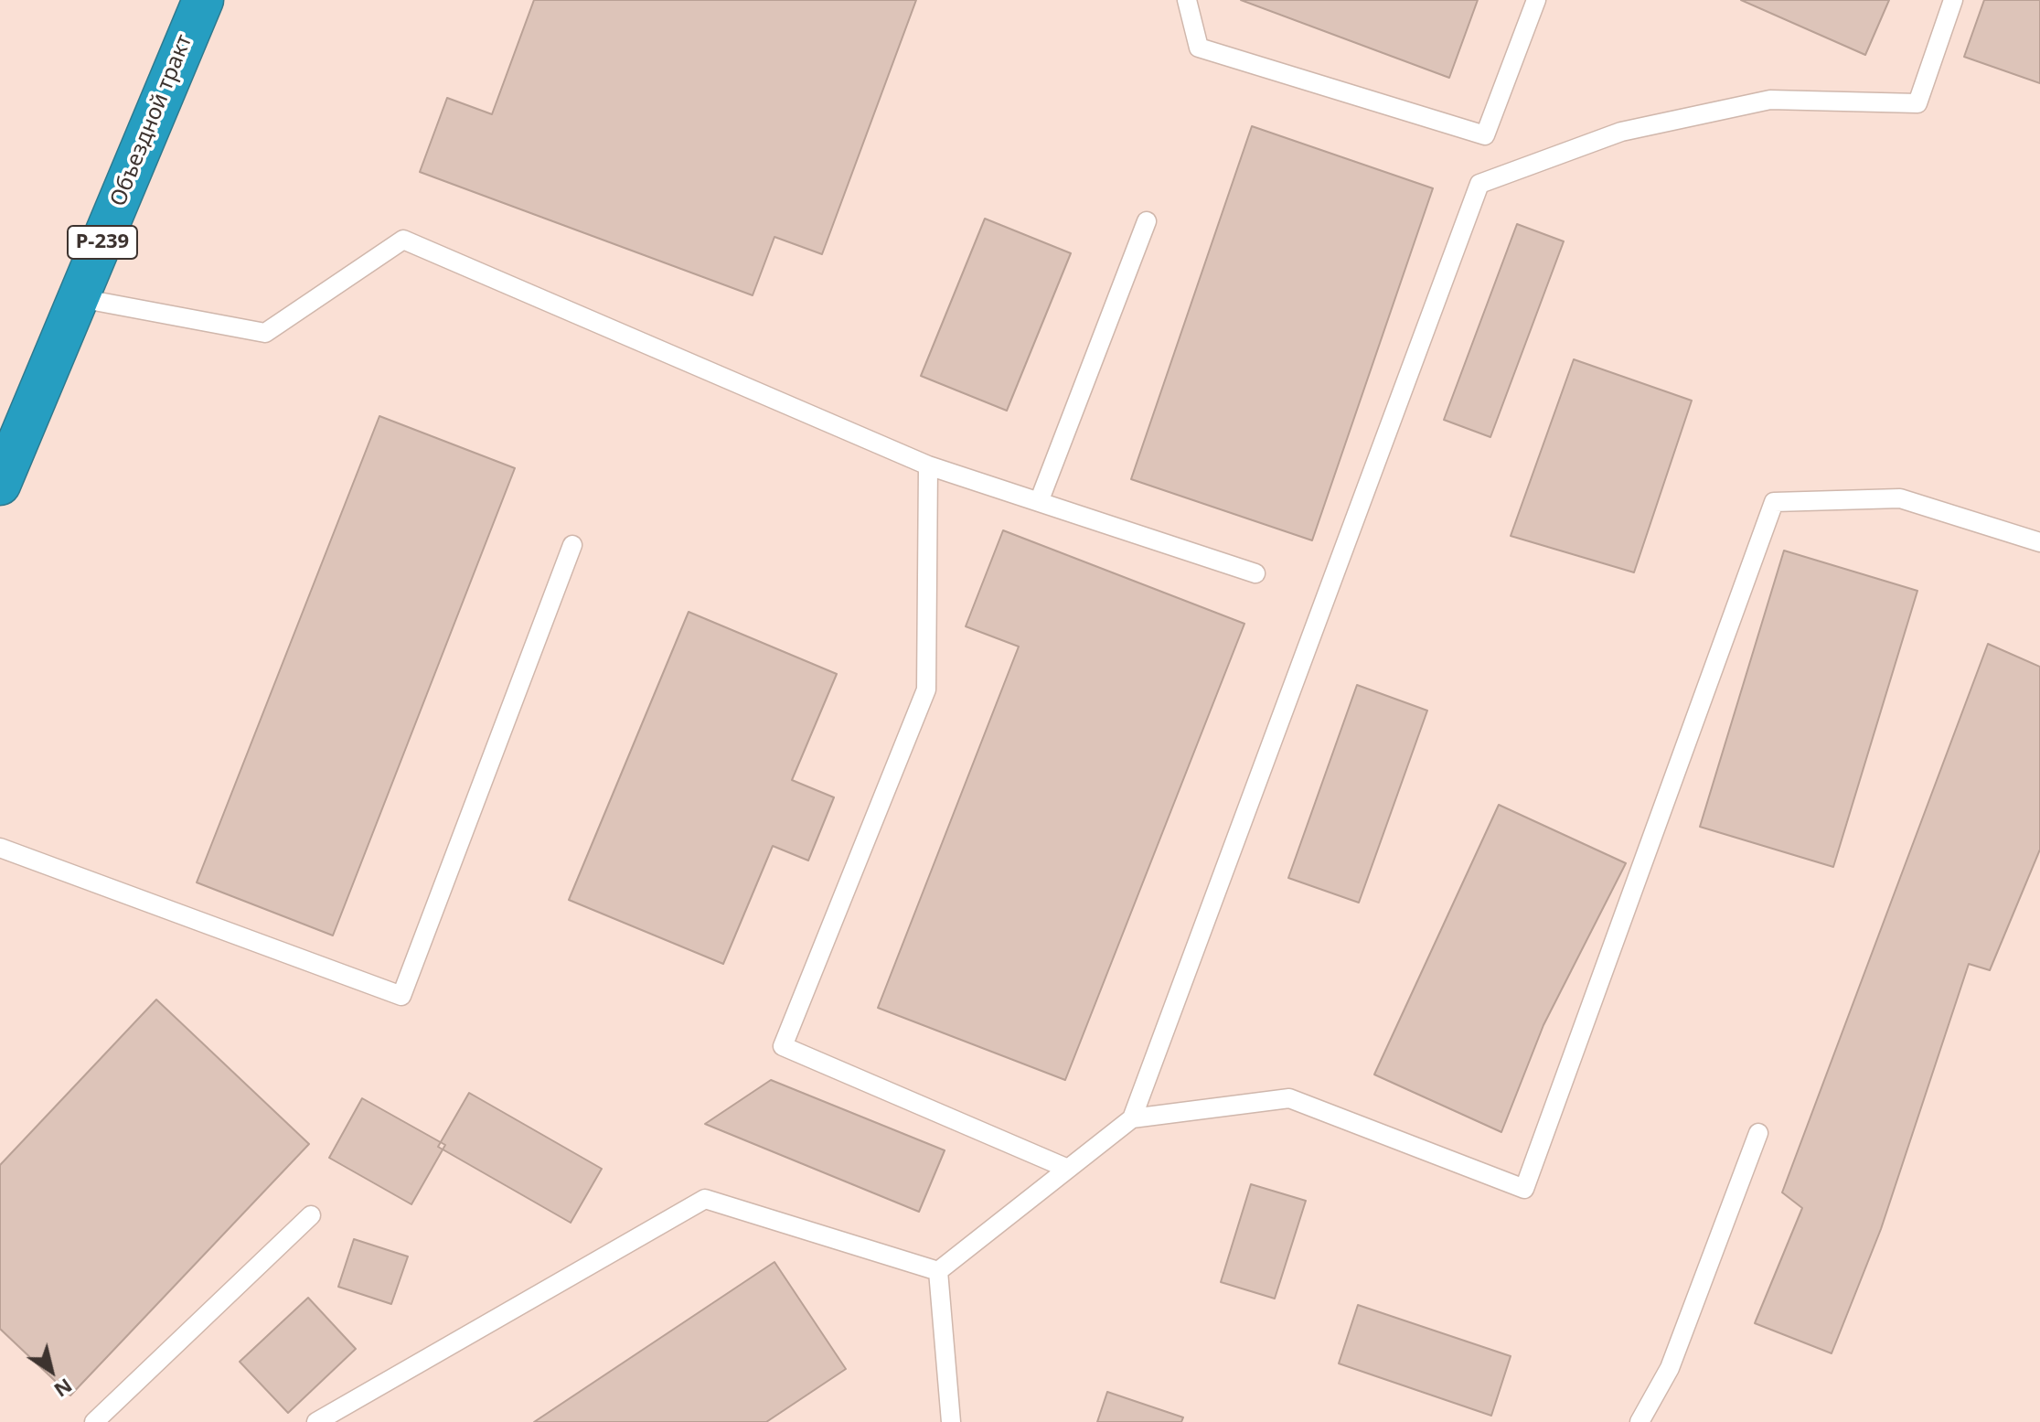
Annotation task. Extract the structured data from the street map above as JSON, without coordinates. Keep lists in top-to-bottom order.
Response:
{
  "streets": {
    "highway": ["Объездной тракт", "Р-239"]
  },
  "north": "bottom right"
}
